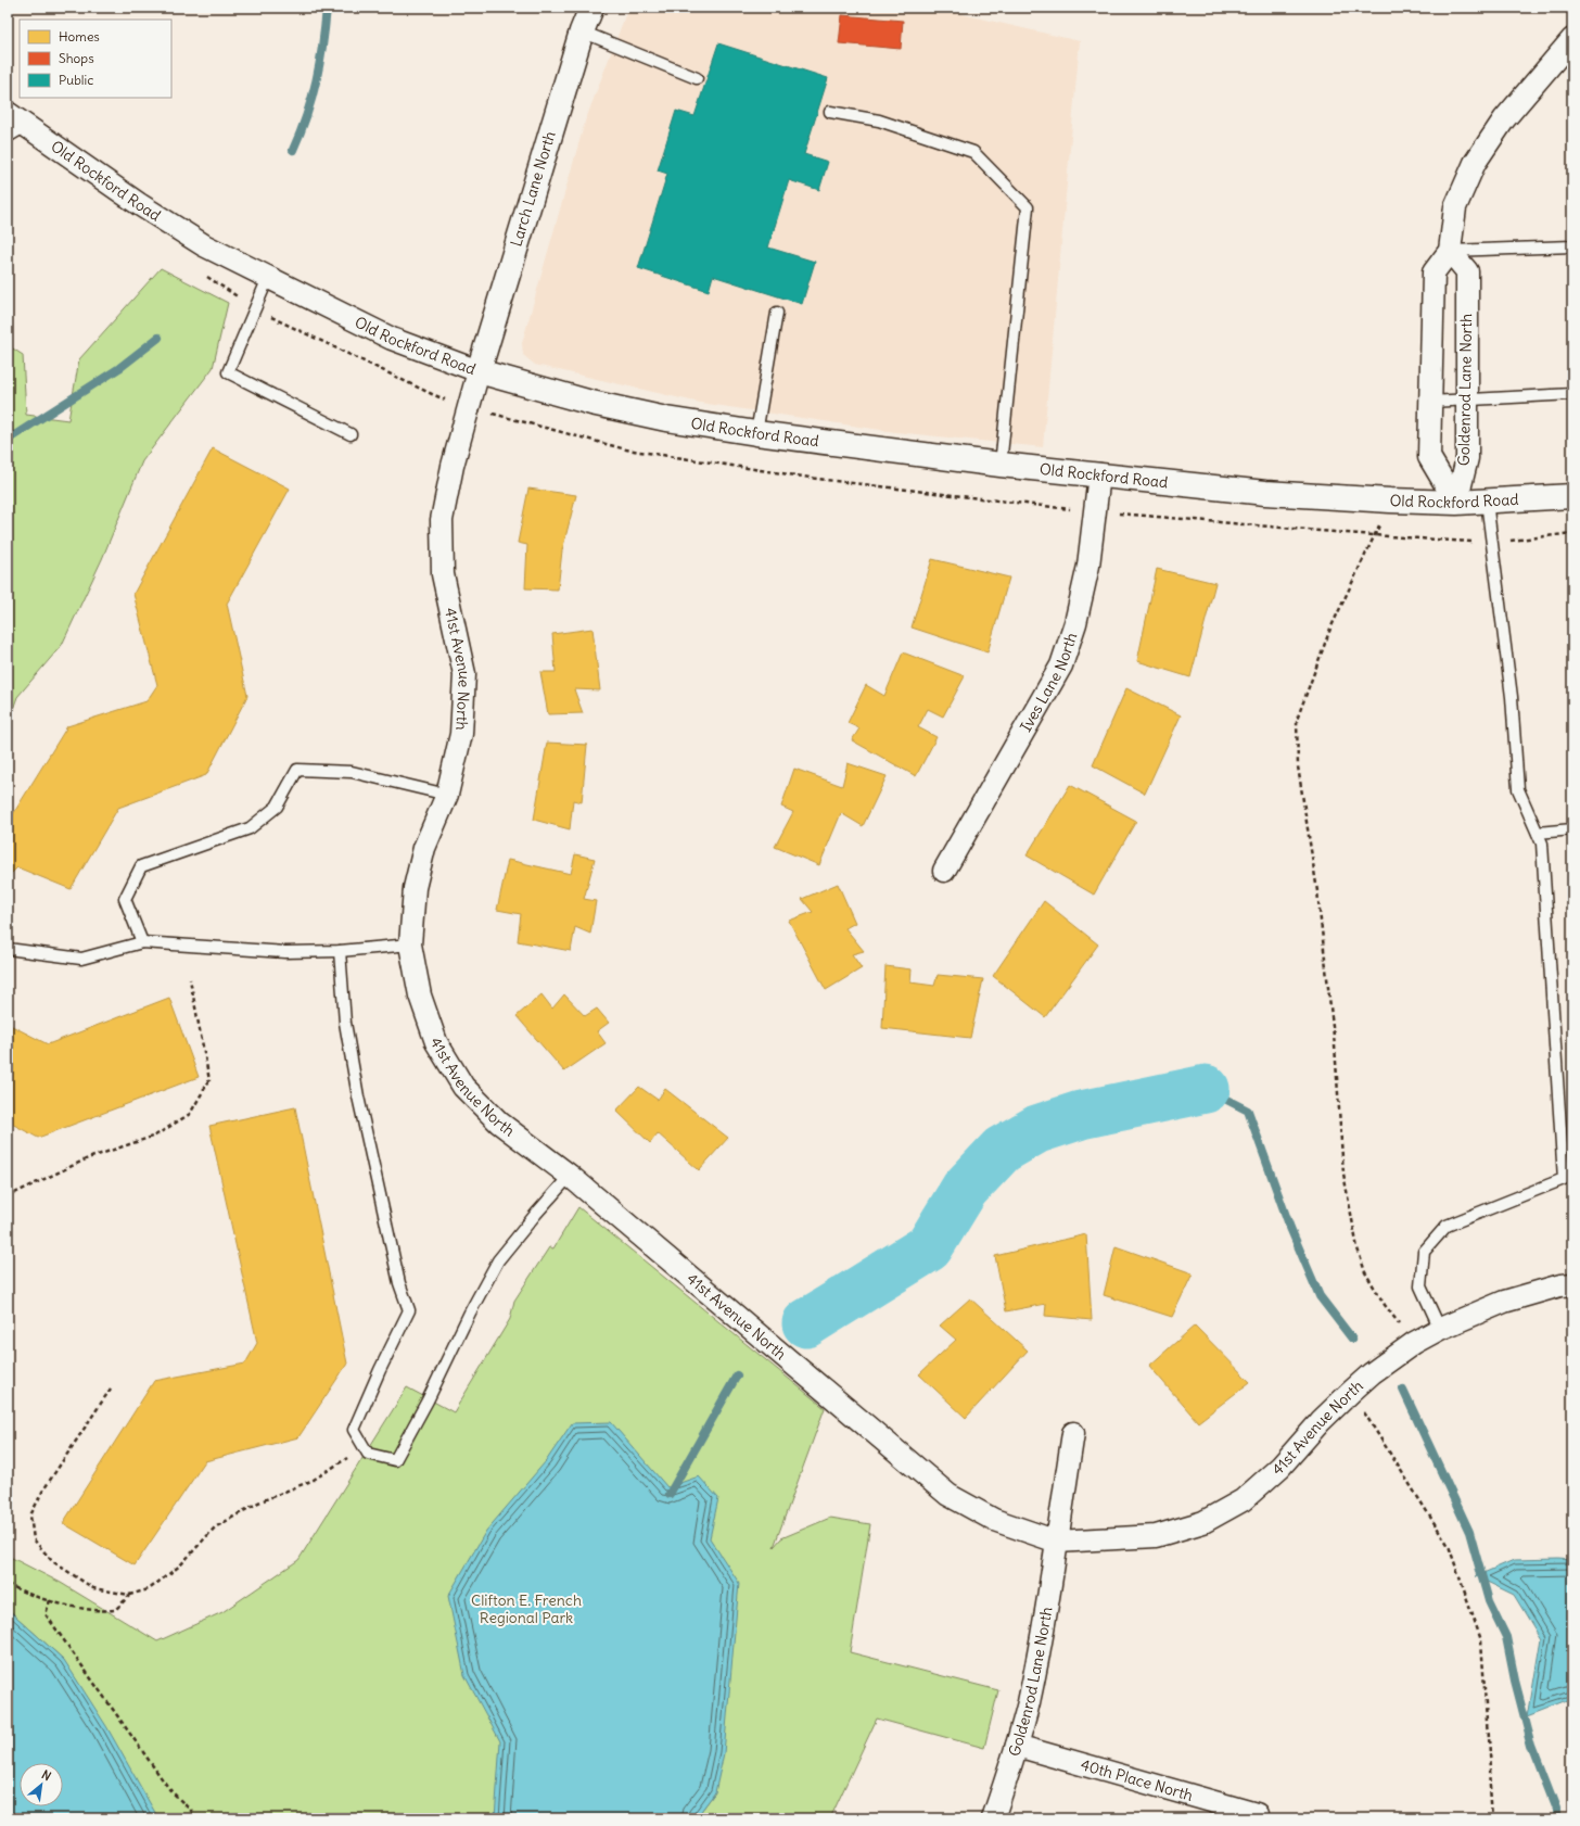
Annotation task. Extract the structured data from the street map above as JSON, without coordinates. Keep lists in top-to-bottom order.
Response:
{
  "streets": {
    "street": [
      "Old Rockford Road",
      "Larch Lane North",
      "Goldenrod Lane North",
      "41st Avenue North",
      "Ives Lane North",
      "40th Place North"
    ]
  },
  "crossings": [
    ["Old Rockford Road", "Larch Lane North"],
    ["Old Rockford Road", "Goldenrod Lane North"],
    ["Old Rockford Road", "41st Avenue North"],
    ["Old Rockford Road", "Ives Lane North"],
    ["Larch Lane North", "41st Avenue North"],
    ["Goldenrod Lane North", "41st Avenue North"],
    ["Goldenrod Lane North", "40th Place North"]
  ],
  "parks": ["Clifton E. French Regional Park"],
  "legend": ["Homes", "Shops", "Public"],
  "north": "top right"
}
